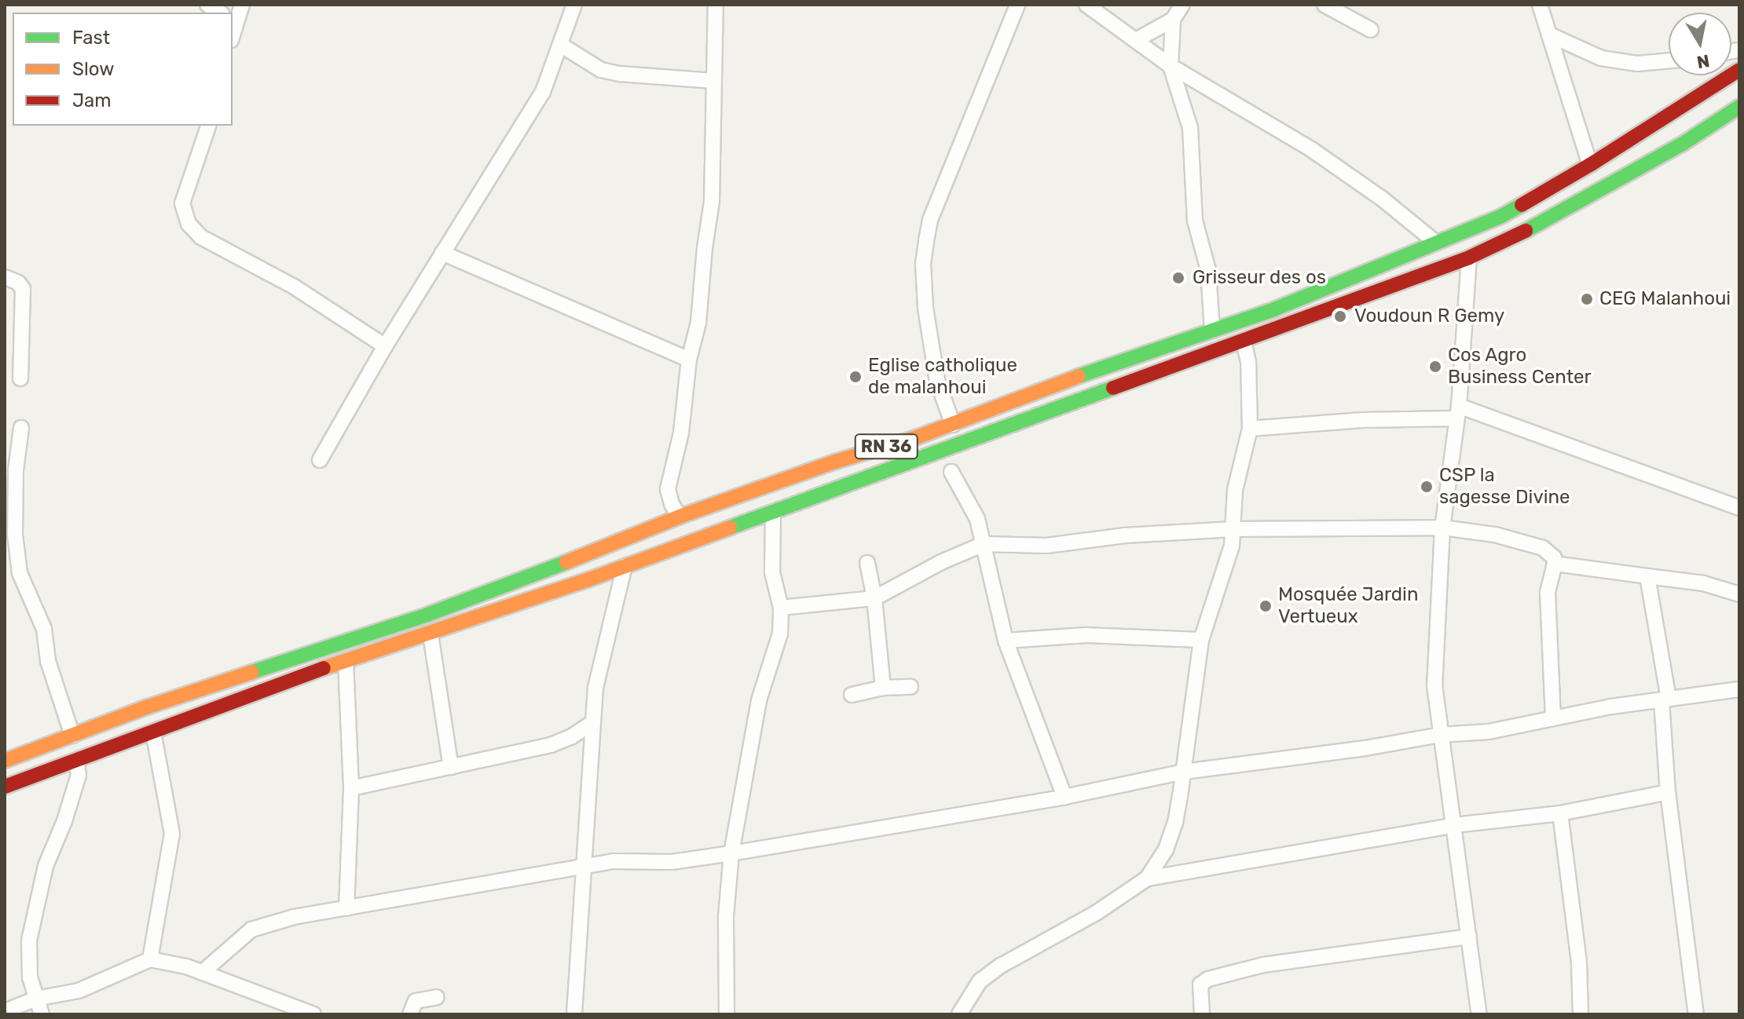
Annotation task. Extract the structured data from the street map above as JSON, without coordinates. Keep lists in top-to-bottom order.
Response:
{
  "streets": {
    "main road": ["RN 36"]
  },
  "places": [
    "Grisseur des os",
    "CEG Malanhoui",
    "Voudoun R Gemy",
    "Cos Agro Business Center",
    "Eglise catholique de malanhoui",
    "CSP la sagesse Divine",
    "Mosquée Jardin Vertueux"
  ],
  "legend": ["Fast", "Slow", "Jam"],
  "north": "bottom"
}
